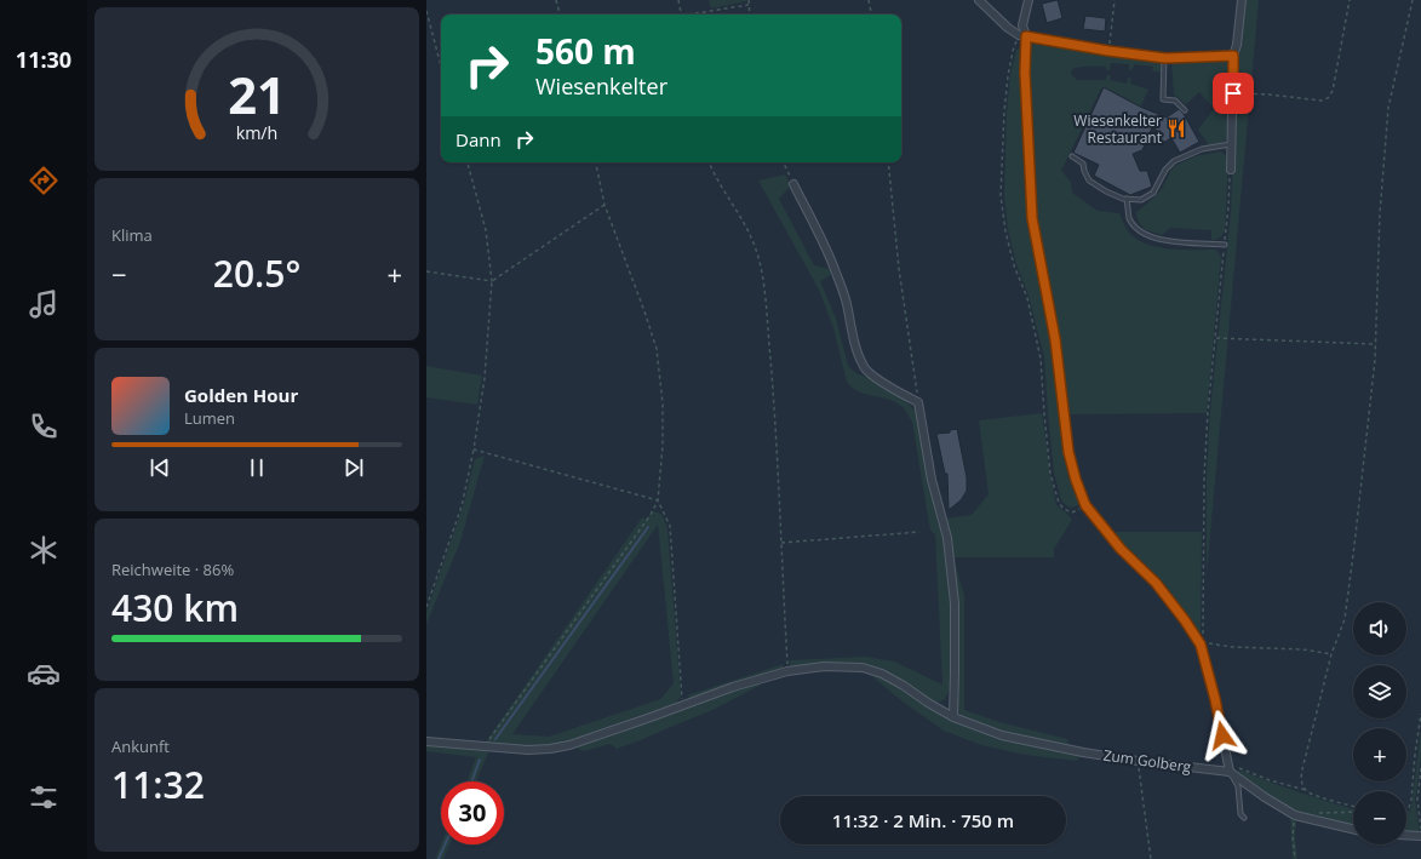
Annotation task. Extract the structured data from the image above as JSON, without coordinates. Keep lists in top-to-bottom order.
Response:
{
  "streets": {
    "street": ["Zum Golberg"]
  },
  "places": {
    "restaurant": ["Wiesenkelter Restaurant"]
  },
  "page": {
    "tabs": "11:30",
    "turn": ["560 m", "Wiesenkelter"],
    "then": "Dann",
    "tile": [
      "Klima",
      ["Reichweite · 86%", "430 km"],
      ["Ankunft", "11:32"]
    ],
    "heat": ["−", "20.5°", "+"],
    "song": ["Golden Hour", "Lumen"],
    "map_buttons": ["+", "−"],
    "limit": "30",
    "trip": "11:32 · 2 Min. · 750 m",
    "gauge": ["21", "km/h"]
  }
}
